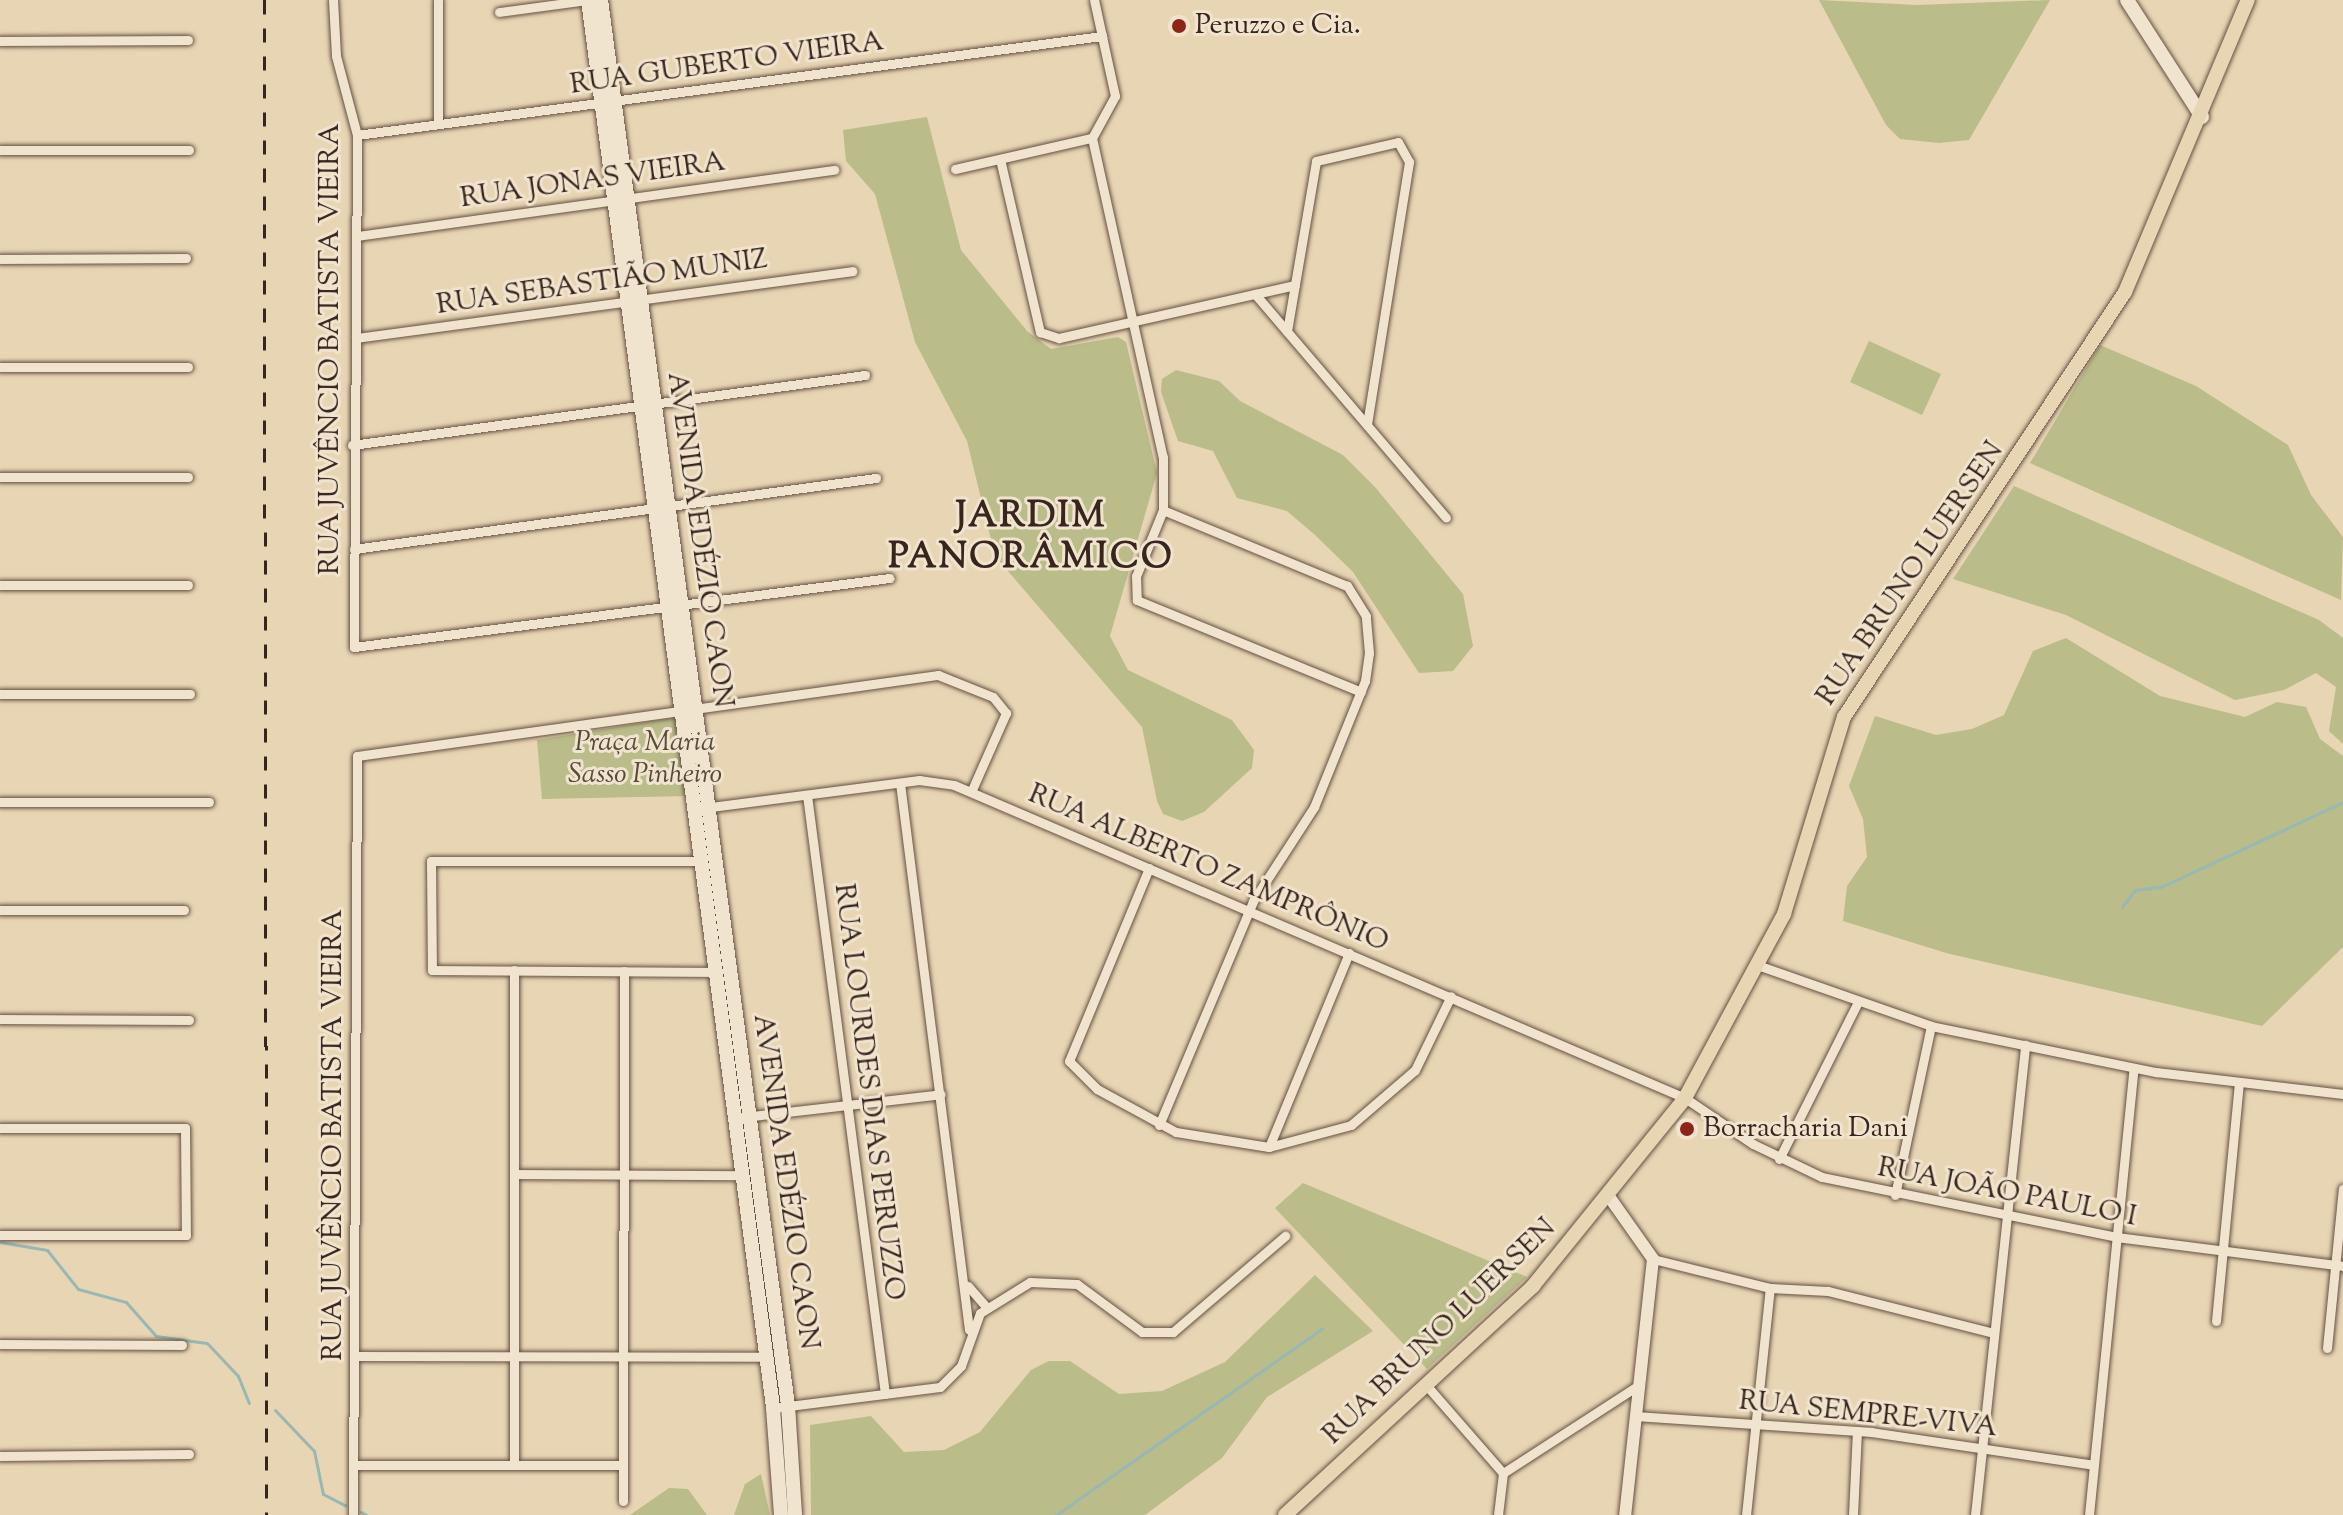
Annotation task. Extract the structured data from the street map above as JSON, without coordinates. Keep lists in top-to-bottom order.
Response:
{
  "streets": {
    "main road": ["AVENIDA EDÉZIO CAON", "RUA BRUNO LUERSEN"],
    "street": [
      "RUA GUBERTO VIEIRA",
      "RUA JONAS VIEIRA",
      "RUA SEBASTIÃO MUNIZ",
      "RUA JUVÊNCIO BATISTA VIEIRA",
      "RUA ALBERTO ZAMPRÔNIO",
      "RUA LOURDES DIAS PERUZZO",
      "RUA JOÃO PAULO I",
      "RUA SEMPRE-VIVA"
    ]
  },
  "crossings": [
    ["RUA GUBERTO VIEIRA", "RUA JUVÊNCIO BATISTA VIEIRA"],
    ["RUA GUBERTO VIEIRA", "AVENIDA EDÉZIO CAON"],
    ["RUA JONAS VIEIRA", "RUA JUVÊNCIO BATISTA VIEIRA"],
    ["RUA JONAS VIEIRA", "AVENIDA EDÉZIO CAON"],
    ["RUA SEBASTIÃO MUNIZ", "RUA JUVÊNCIO BATISTA VIEIRA"],
    ["RUA SEBASTIÃO MUNIZ", "AVENIDA EDÉZIO CAON"],
    ["RUA JUVÊNCIO BATISTA VIEIRA", "AVENIDA EDÉZIO CAON"],
    ["AVENIDA EDÉZIO CAON", "RUA ALBERTO ZAMPRÔNIO"],
    ["RUA BRUNO LUERSEN", "RUA ALBERTO ZAMPRÔNIO"],
    ["RUA BRUNO LUERSEN", "RUA JOÃO PAULO I"],
    ["RUA ALBERTO ZAMPRÔNIO", "RUA LOURDES DIAS PERUZZO"],
    ["RUA ALBERTO ZAMPRÔNIO", "RUA JOÃO PAULO I"]
  ],
  "districts": ["JARDIM PANORÂMICO"],
  "parks": ["Praça Maria Sasso Pinheiro"],
  "places": ["Peruzzo e Cia.", "Borracharia Dani"]
}
